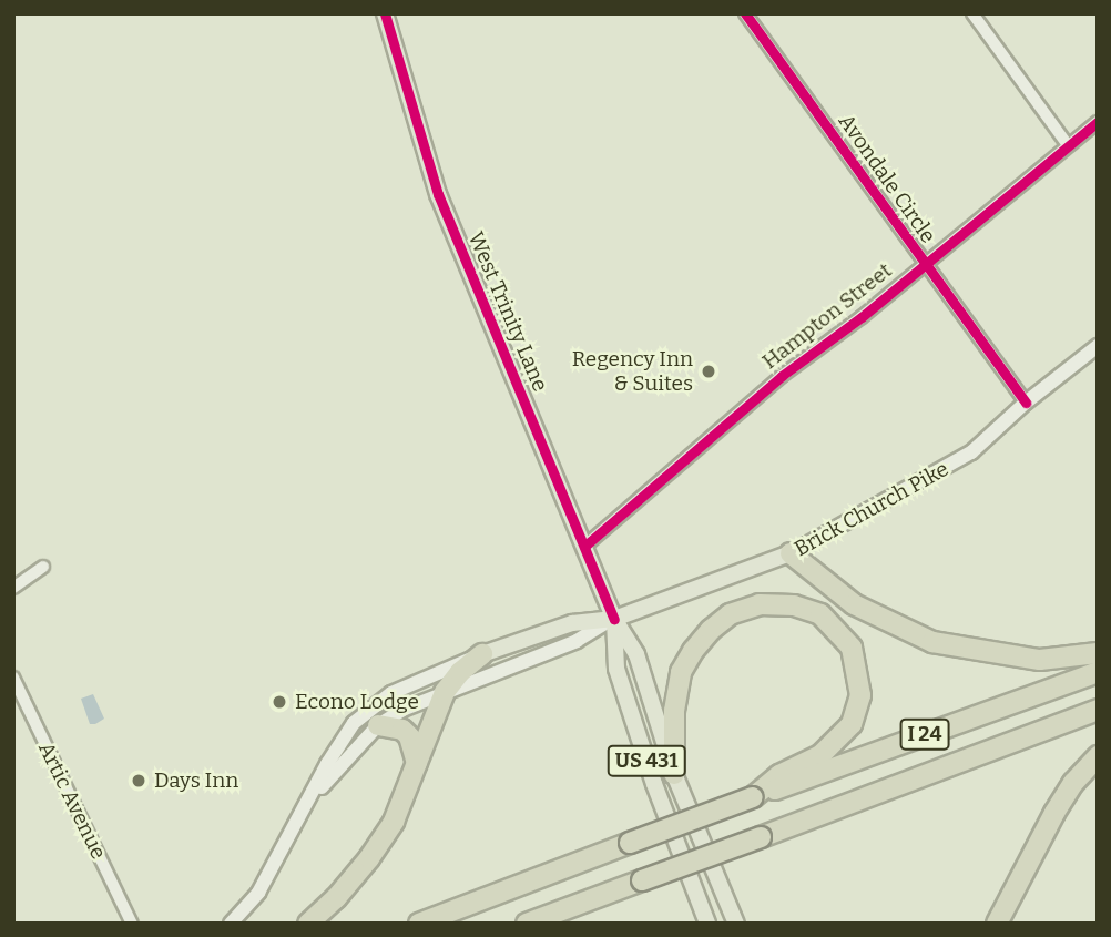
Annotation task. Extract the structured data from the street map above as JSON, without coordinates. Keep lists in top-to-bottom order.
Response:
{
  "streets": {
    "highway": ["I 24"],
    "main road": ["West Trinity Lane", "Brick Church Pike", "US 431"],
    "street": ["Avondale Circle", "Hampton Street", "Artic Avenue"]
  },
  "crossings": [
    ["Avondale Circle", "Hampton Street"],
    ["Avondale Circle", "Brick Church Pike"],
    ["West Trinity Lane", "Hampton Street"],
    ["West Trinity Lane", "Brick Church Pike"]
  ],
  "places": ["Regency Inn & Suites", "Econo Lodge", "Days Inn"]
}
